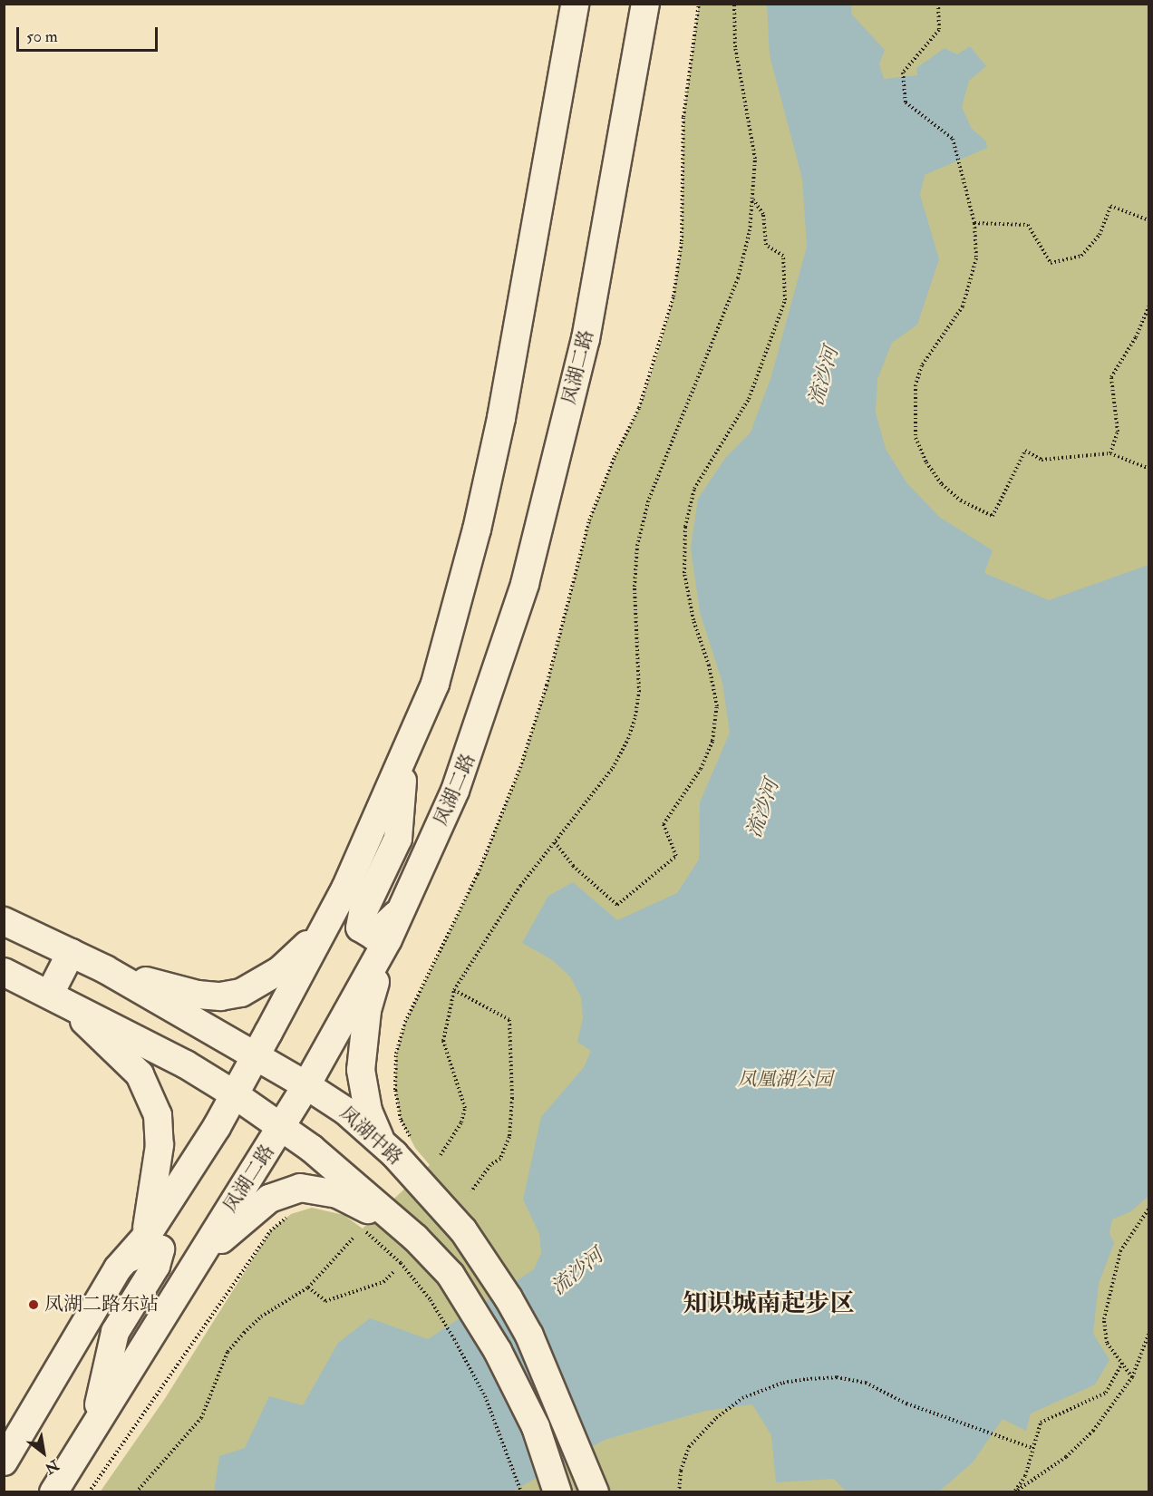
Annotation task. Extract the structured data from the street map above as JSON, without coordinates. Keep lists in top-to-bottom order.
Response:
{
  "streets": {
    "street": ["凤湖二路", "凤湖中路"]
  },
  "crossings": [
    ["凤湖二路", "凤湖中路"]
  ],
  "districts": ["知识城南起步区"],
  "water": ["流沙河"],
  "parks": ["凤凰湖公园"],
  "places": ["凤湖二路东站"],
  "scale_bar": "50 m",
  "north": "bottom right"
}
